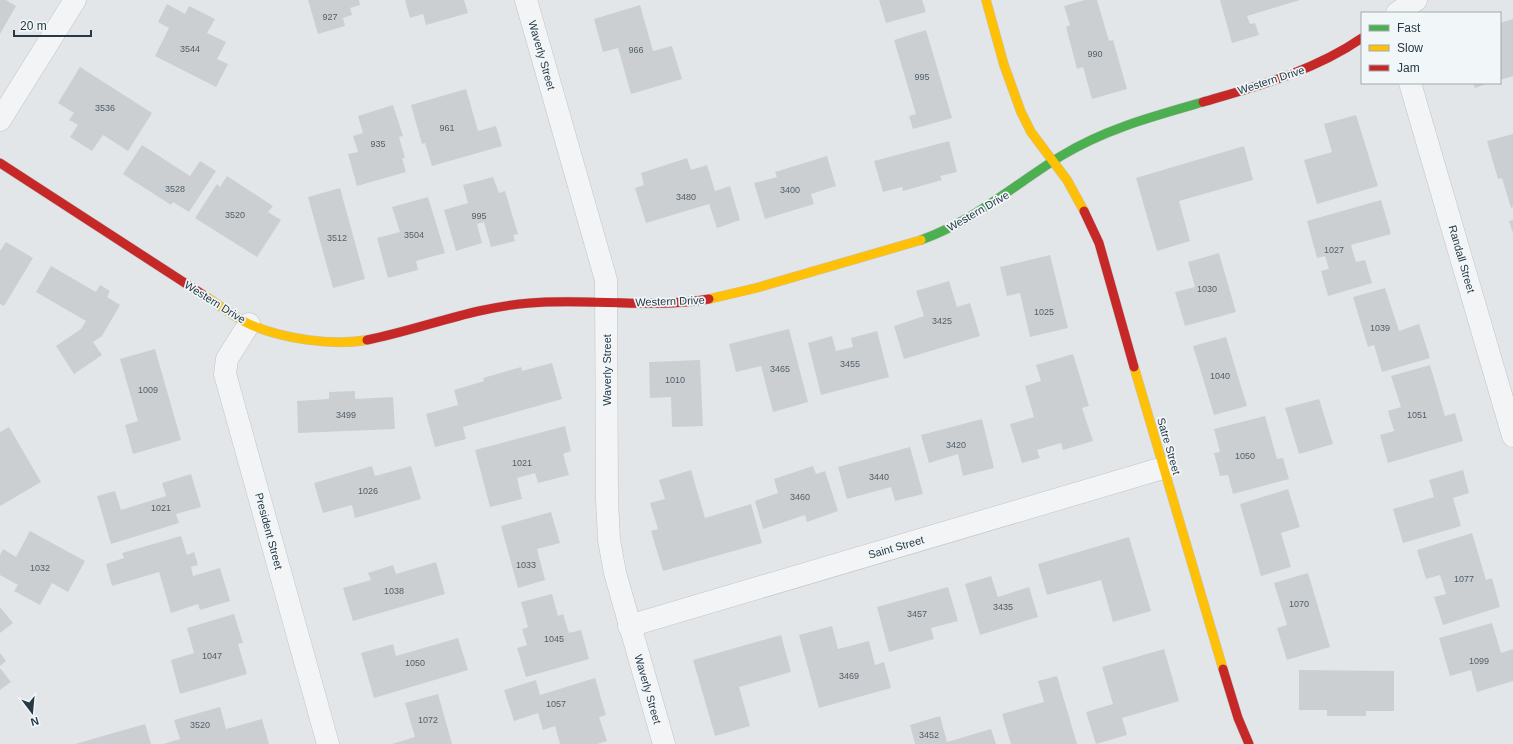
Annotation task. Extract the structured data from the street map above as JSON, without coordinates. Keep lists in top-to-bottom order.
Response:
{
  "streets": {
    "street": [
      "Waverly Street",
      "Western Drive",
      "Randall Street",
      "Satre Street",
      "President Street",
      "Saint Street"
    ]
  },
  "crossings": [
    ["Waverly Street", "Western Drive"],
    ["Waverly Street", "Saint Street"],
    ["Western Drive", "Satre Street"],
    ["Western Drive", "President Street"],
    ["Satre Street", "Saint Street"]
  ],
  "house_numbers": [
    "927",
    "3544",
    "966",
    "990",
    "995",
    "3536",
    "961",
    "935",
    "3528",
    "3400",
    "3480",
    "3520",
    "995",
    "3504",
    "3512",
    "1027",
    "1030",
    "1025",
    "3425",
    "1039",
    "3455",
    "3465",
    "1040",
    "1010",
    "1009",
    "3499",
    "1051",
    "3420",
    "1050",
    "1021",
    "3440",
    "1026",
    "3460",
    "1021",
    "1033",
    "1032",
    "1077",
    "1038",
    "1070",
    "3435",
    "3457",
    "1045",
    "1047",
    "1099",
    "1050",
    "3469",
    "1057",
    "1072",
    "3520",
    "3452"
  ],
  "legend": ["Fast", "Slow", "Jam"],
  "scale_bar": "20 m",
  "north": "bottom"
}
